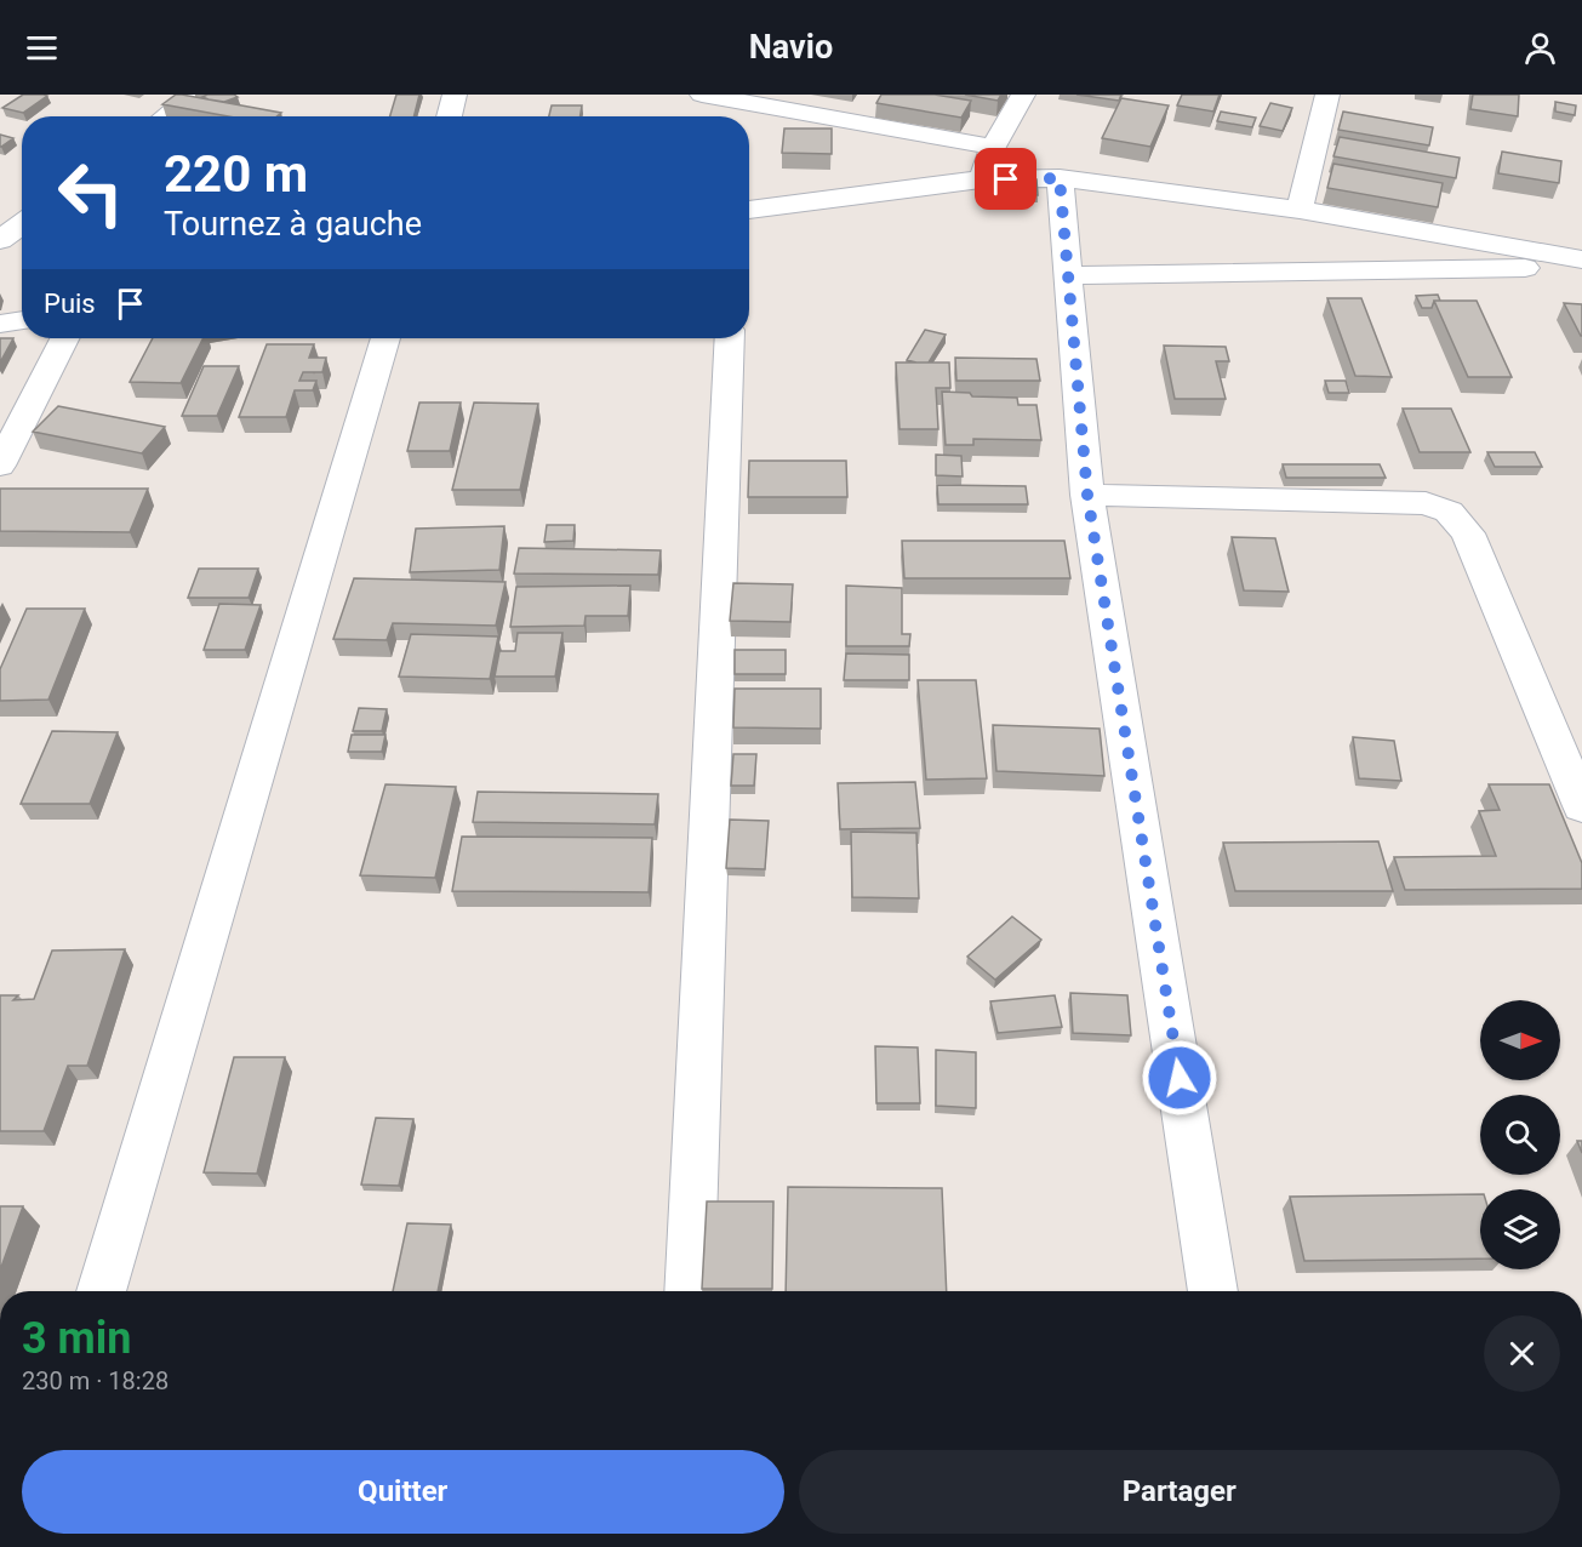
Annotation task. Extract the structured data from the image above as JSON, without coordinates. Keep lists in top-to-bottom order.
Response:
{
  "north": "right",
  "page": {
    "header": "Navio",
    "turn": ["220 m", "Tournez à gauche"],
    "then": "Puis",
    "heading": ["3 min", "230 m · 18:28"],
    "buttons": ["Quitter", "Partager"]
  }
}
